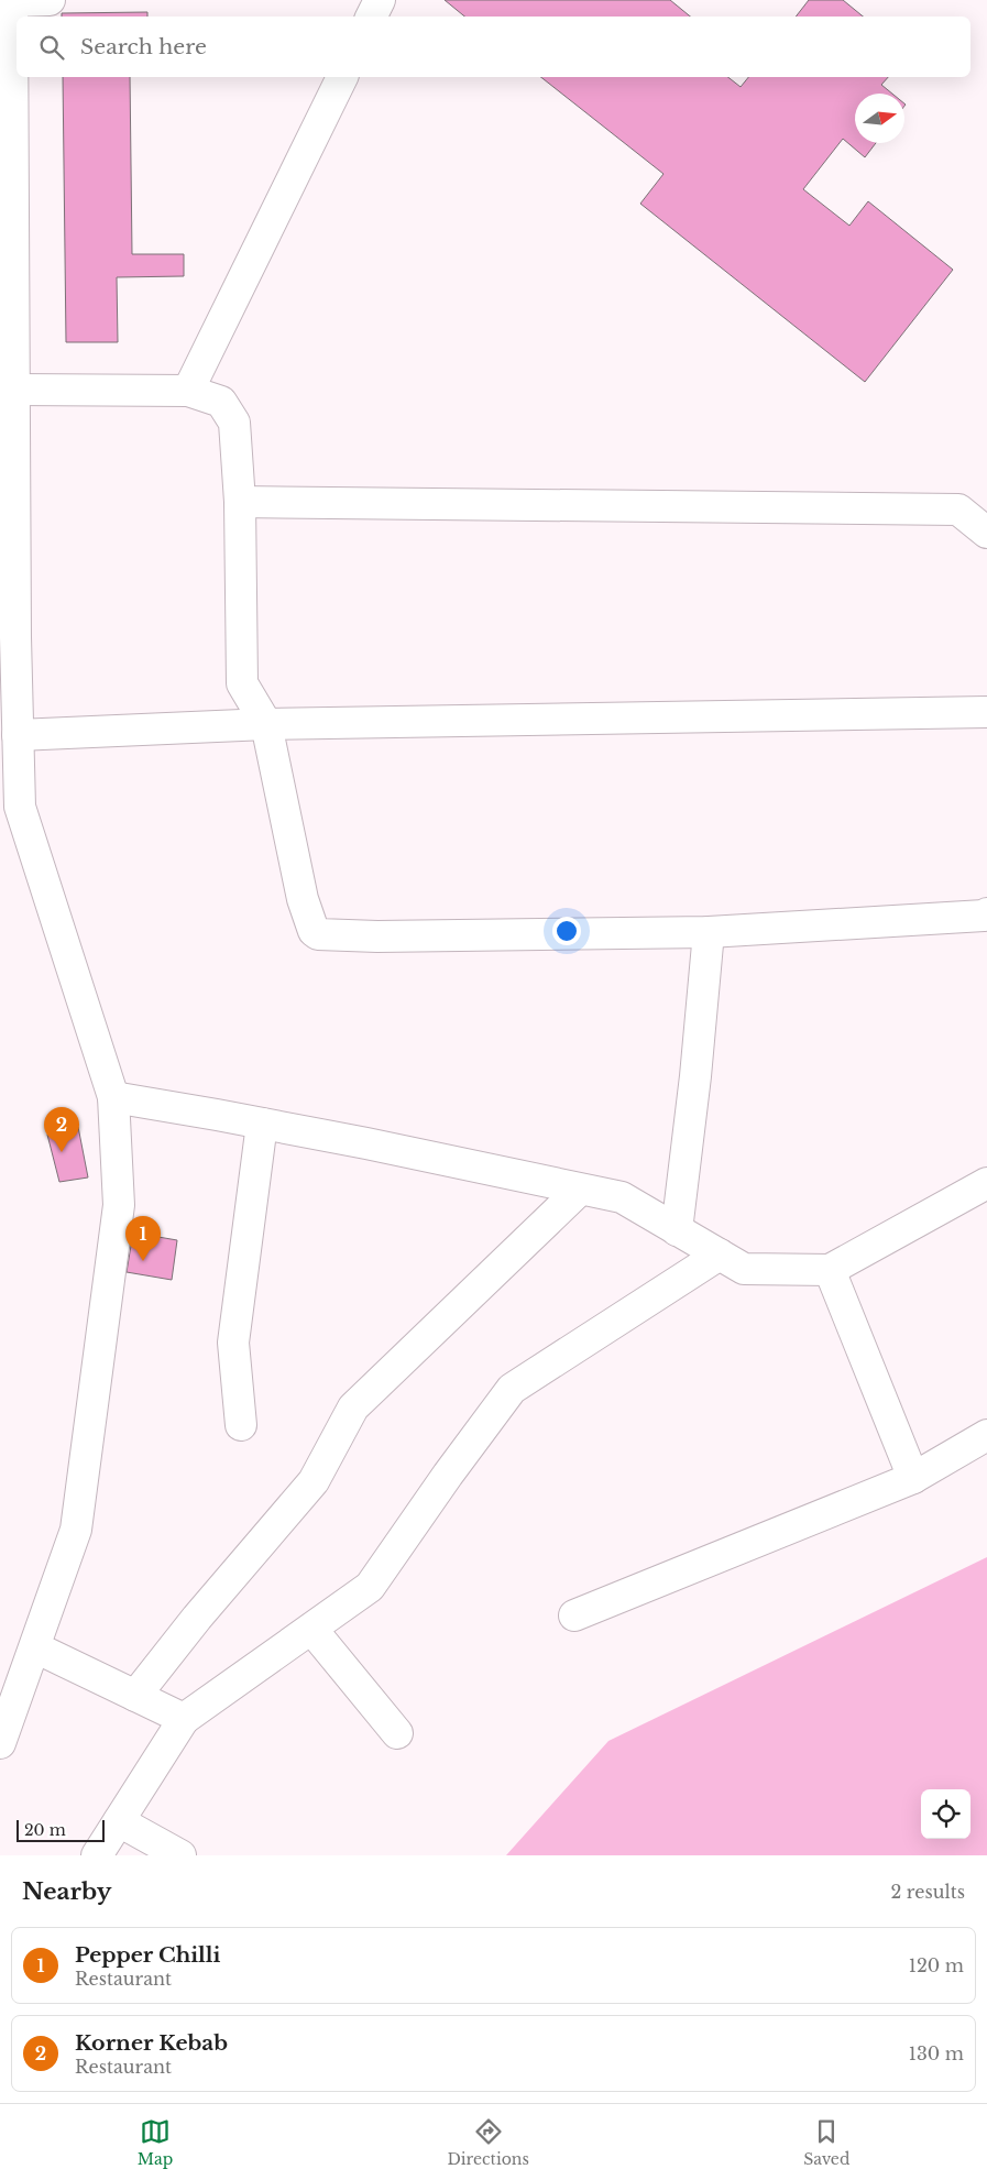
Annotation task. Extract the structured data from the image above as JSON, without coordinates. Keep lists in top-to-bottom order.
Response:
{
  "scale_bar": "20 m",
  "north": "right",
  "page": {
    "search": "Search here",
    "pins": ["2", "1"],
    "scale": "20 m",
    "heading": ["Nearby", "2 results"],
    "list": [
      {
        "mark": "1",
        "name": "Pepper Chilli",
        "note": "Restaurant",
        "value": "120 m"
      },
      {
        "mark": "2",
        "name": "Korner Kebab",
        "note": "Restaurant",
        "value": "130 m"
      }
    ],
    "nav": ["Map", "Directions", "Saved"]
  }
}
